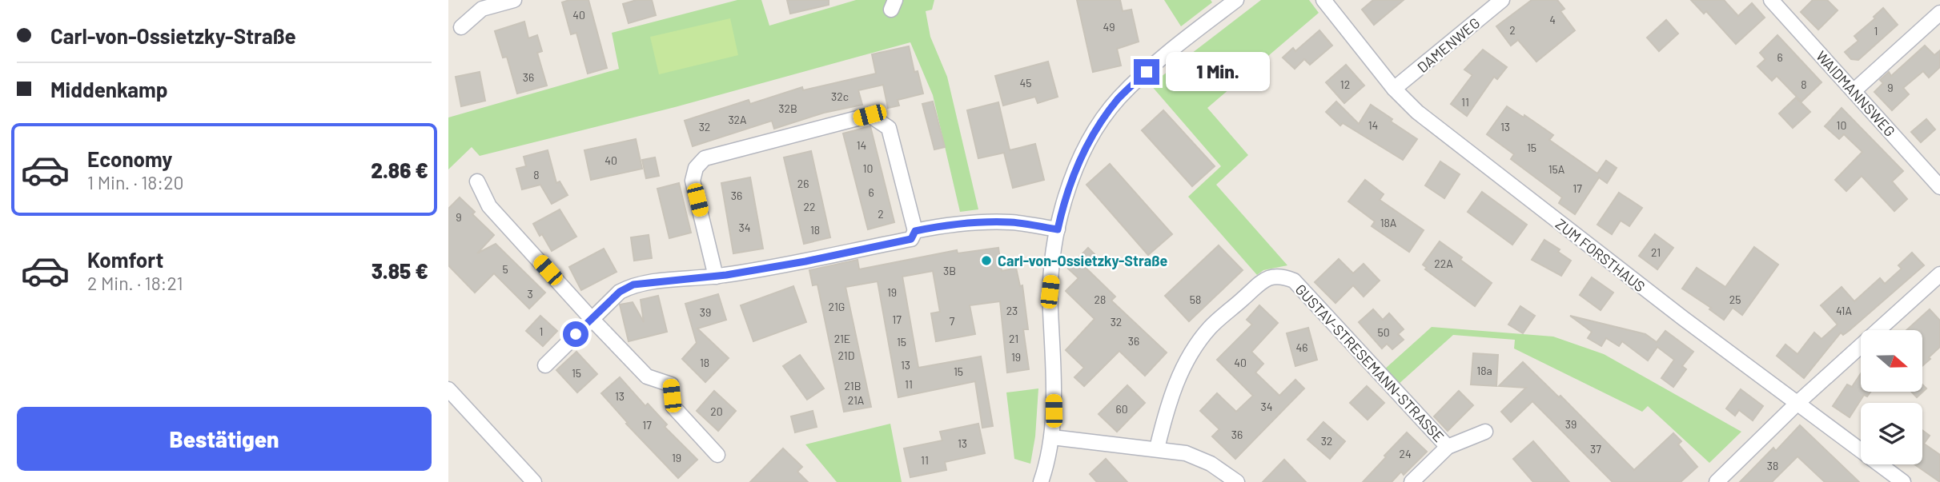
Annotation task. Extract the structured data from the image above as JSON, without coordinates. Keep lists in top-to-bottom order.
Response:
{
  "streets": {
    "street": [
      "DAMENWEG",
      "WAIDMANNSWEG",
      "ZUM FORSTHAUS",
      "GUSTAV-STRESEMANN-STRASSE"
    ]
  },
  "crossings": [
    ["DAMENWEG", "ZUM FORSTHAUS"]
  ],
  "places": ["Carl-von-Ossietzky-Straße"],
  "house_numbers": [
    "40",
    "4",
    "49",
    "2",
    "1",
    "6",
    "36",
    "45",
    "12",
    "8",
    "9",
    "32c",
    "11",
    "32B",
    "32A",
    "14",
    "10",
    "32",
    "13",
    "14",
    "15",
    "40",
    "10",
    "15A",
    "8",
    "26",
    "17",
    "6",
    "36",
    "22",
    "2",
    "9",
    "18A",
    "34",
    "18",
    "21",
    "22A",
    "5",
    "3B",
    "19",
    "3",
    "28",
    "58",
    "25",
    "21G",
    "23",
    "41A",
    "39",
    "17",
    "7",
    "32",
    "1",
    "50",
    "21E",
    "21",
    "36",
    "15",
    "46",
    "21D",
    "19",
    "18",
    "40",
    "13",
    "18a",
    "15",
    "15",
    "11",
    "21B",
    "13",
    "21A",
    "34",
    "60",
    "20",
    "39",
    "17",
    "36",
    "32",
    "13",
    "37",
    "24",
    "19",
    "11",
    "38"
  ],
  "north": "right",
  "page": {
    "banner": ["Carl-von-Ossietzky-Straße", "Middenkamp"],
    "bubble": "1 Min.",
    "list": [
      {
        "name": "Economy",
        "note": "1 Min. · 18:20",
        "value": "2.86 €"
      },
      {
        "name": "Komfort",
        "note": "2 Min. · 18:21",
        "value": "3.85 €"
      }
    ],
    "buttons": "Bestätigen"
  }
}
